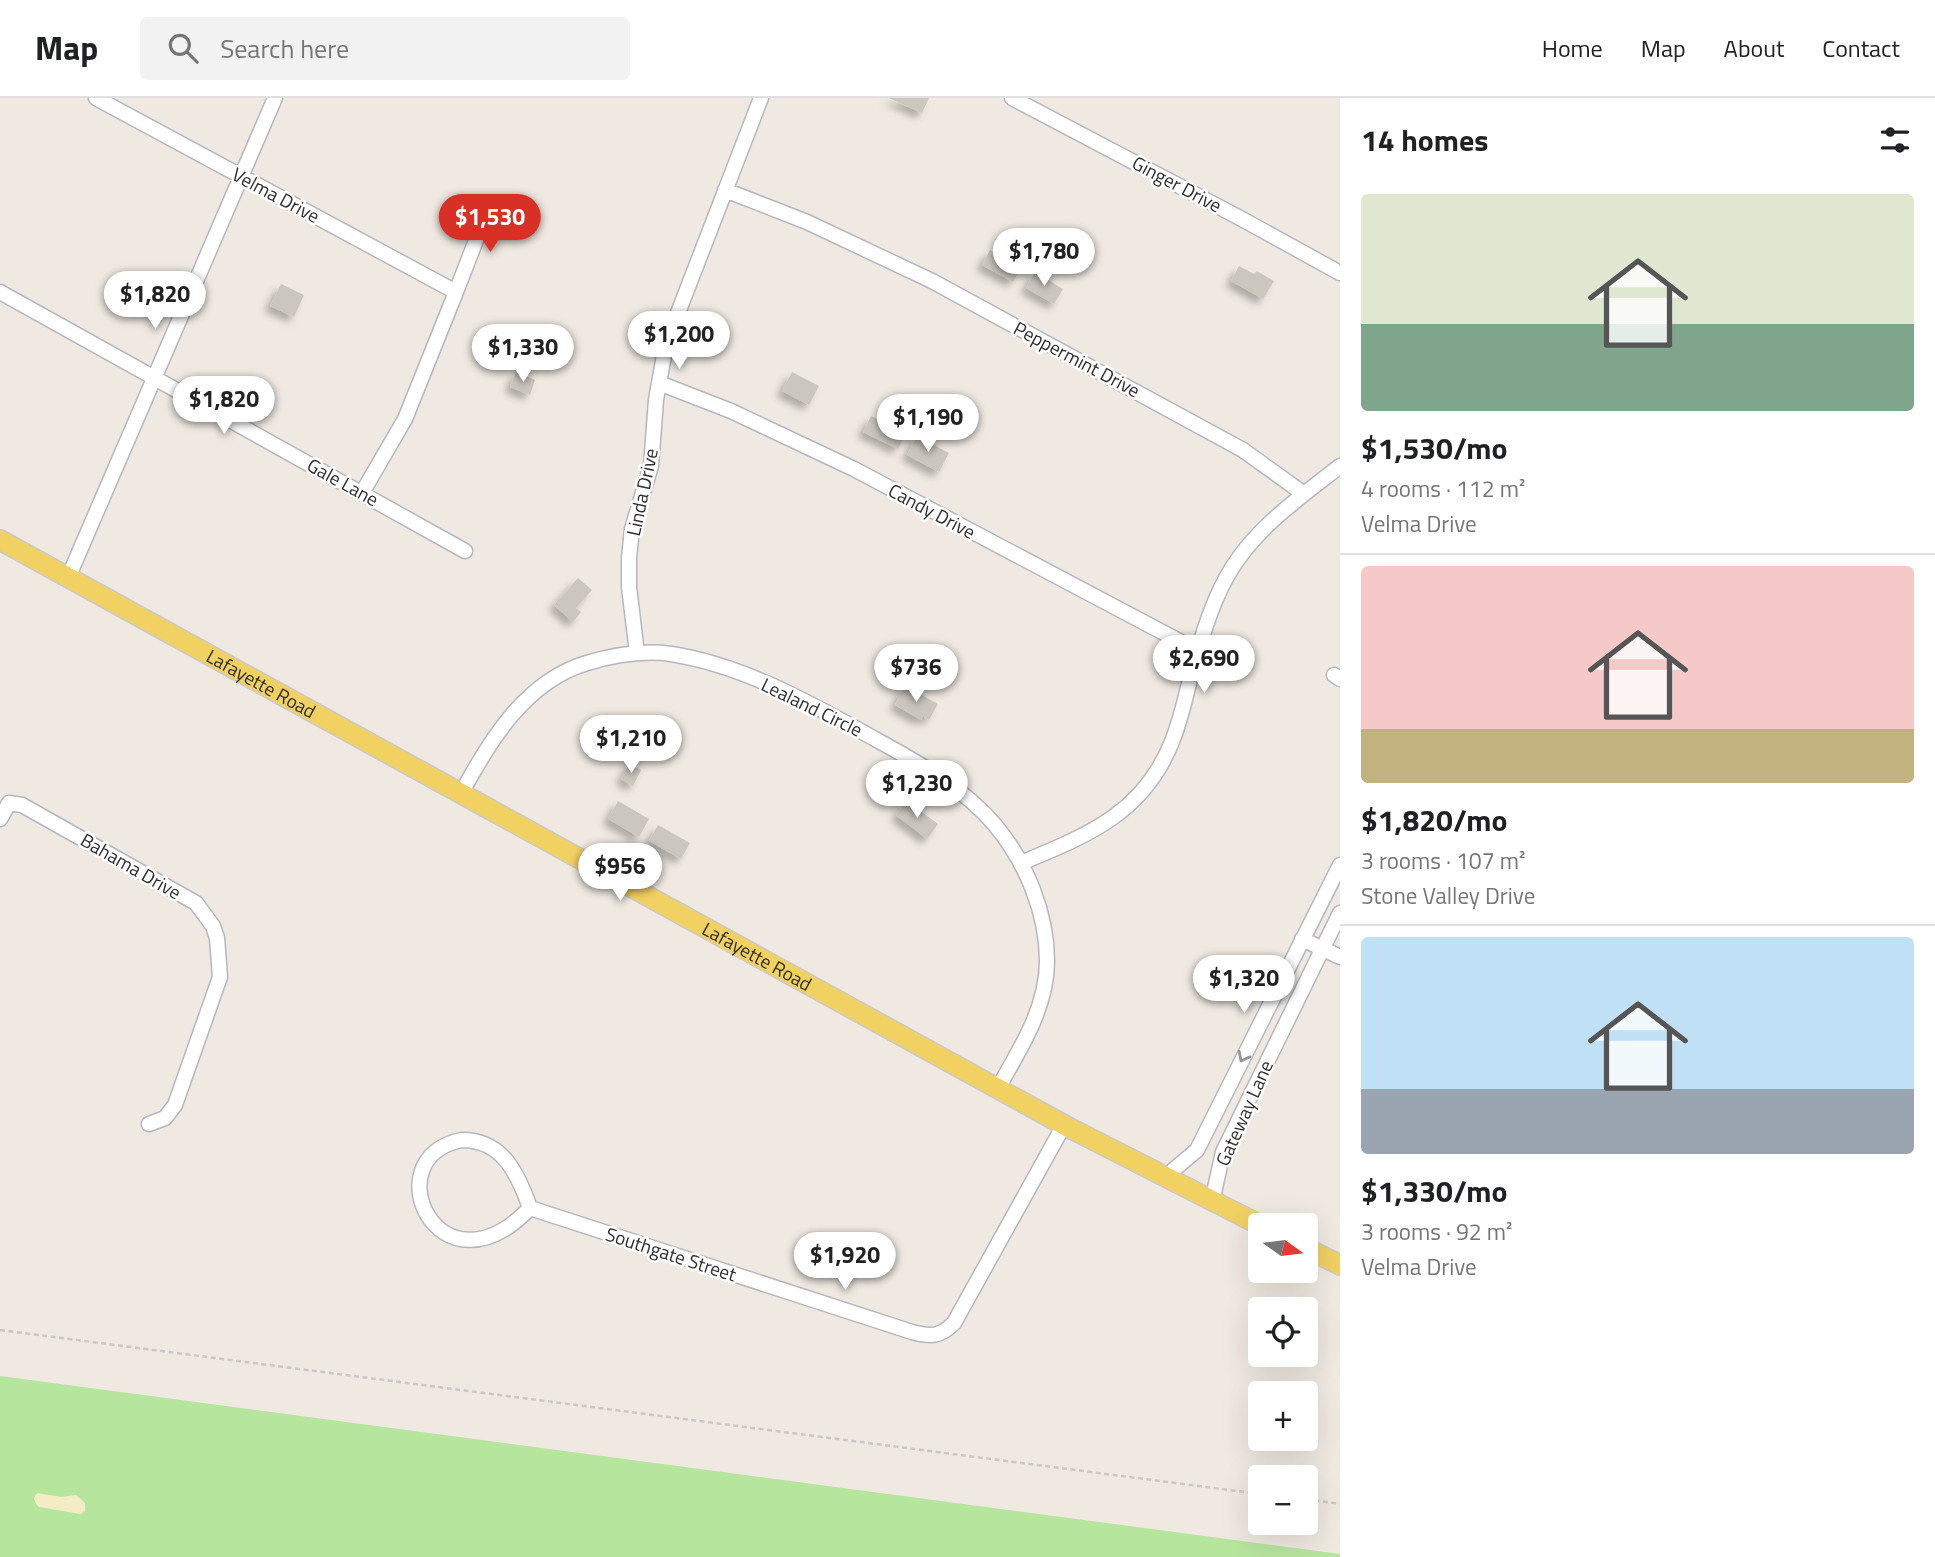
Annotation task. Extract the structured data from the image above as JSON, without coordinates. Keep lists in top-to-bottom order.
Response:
{
  "streets": {
    "main road": ["Lafayette Road"],
    "street": [
      "Ginger Drive",
      "Velma Drive",
      "Peppermint Drive",
      "Gale Lane",
      "Linda Drive",
      "Candy Drive",
      "Lealand Circle",
      "Bahama Drive",
      "Gateway Lane",
      "Southgate Street"
    ]
  },
  "crossings": [
    ["Peppermint Drive", "Linda Drive"],
    ["Linda Drive", "Candy Drive"],
    ["Linda Drive", "Lealand Circle"],
    ["Lafayette Road", "Lealand Circle"],
    ["Lafayette Road", "Gateway Lane"],
    ["Lafayette Road", "Southgate Street"]
  ],
  "north": "right",
  "page": {
    "header": "Map",
    "search": "Search here",
    "nav": [
      "Home",
      "Map",
      "About",
      "Contact"
    ],
    "heading": "14 homes",
    "list": [
      {
        "name": "$1,530/mo",
        "note": "4 rooms · 112 m² · Velma Drive"
      },
      {
        "name": "$1,820/mo",
        "note": "3 rooms · 107 m² · Stone Valley Drive"
      },
      {
        "name": "$1,330/mo",
        "note": "3 rooms · 92 m² · Velma Drive"
      }
    ],
    "price": [
      "$1,530",
      "$1,780",
      "$1,820",
      "$1,200",
      "$1,330",
      "$1,820",
      "$1,190",
      "$2,690",
      "$736",
      "$1,210",
      "$1,230",
      "$956",
      "$1,320",
      "$1,920"
    ],
    "map_buttons": ["+", "−"]
  }
}
